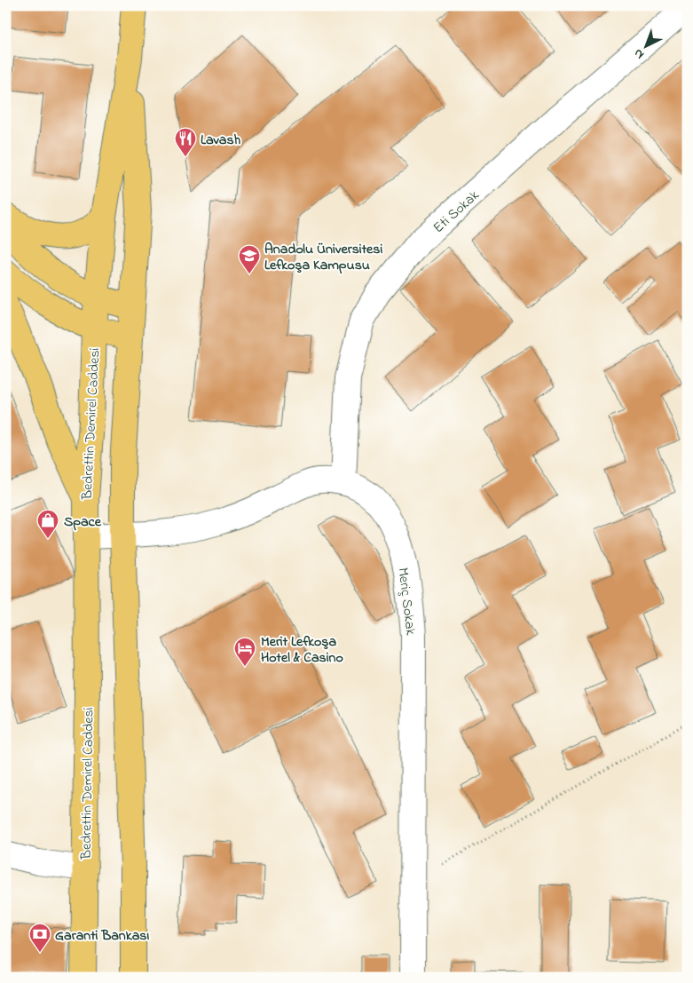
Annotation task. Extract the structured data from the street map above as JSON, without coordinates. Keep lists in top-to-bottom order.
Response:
{
  "streets": {
    "main road": ["Bedrettin Demirel Caddesi"],
    "street": ["Eti Sokak", "Meriç Sokak"]
  },
  "crossings": [
    ["Eti Sokak", "Meriç Sokak"],
    ["Bedrettin Demirel Caddesi", "Meriç Sokak"]
  ],
  "places": {
    "restaurant": ["Lavash"],
    "school or university": ["Anadolu Üniversitesi Lefkoşa Kampusu"],
    "shop": ["Space"],
    "hotel": ["Merit Lefkoşa Hotel & Casino"],
    "bank": ["Garanti Bankası"]
  },
  "north": "bottom left"
}
